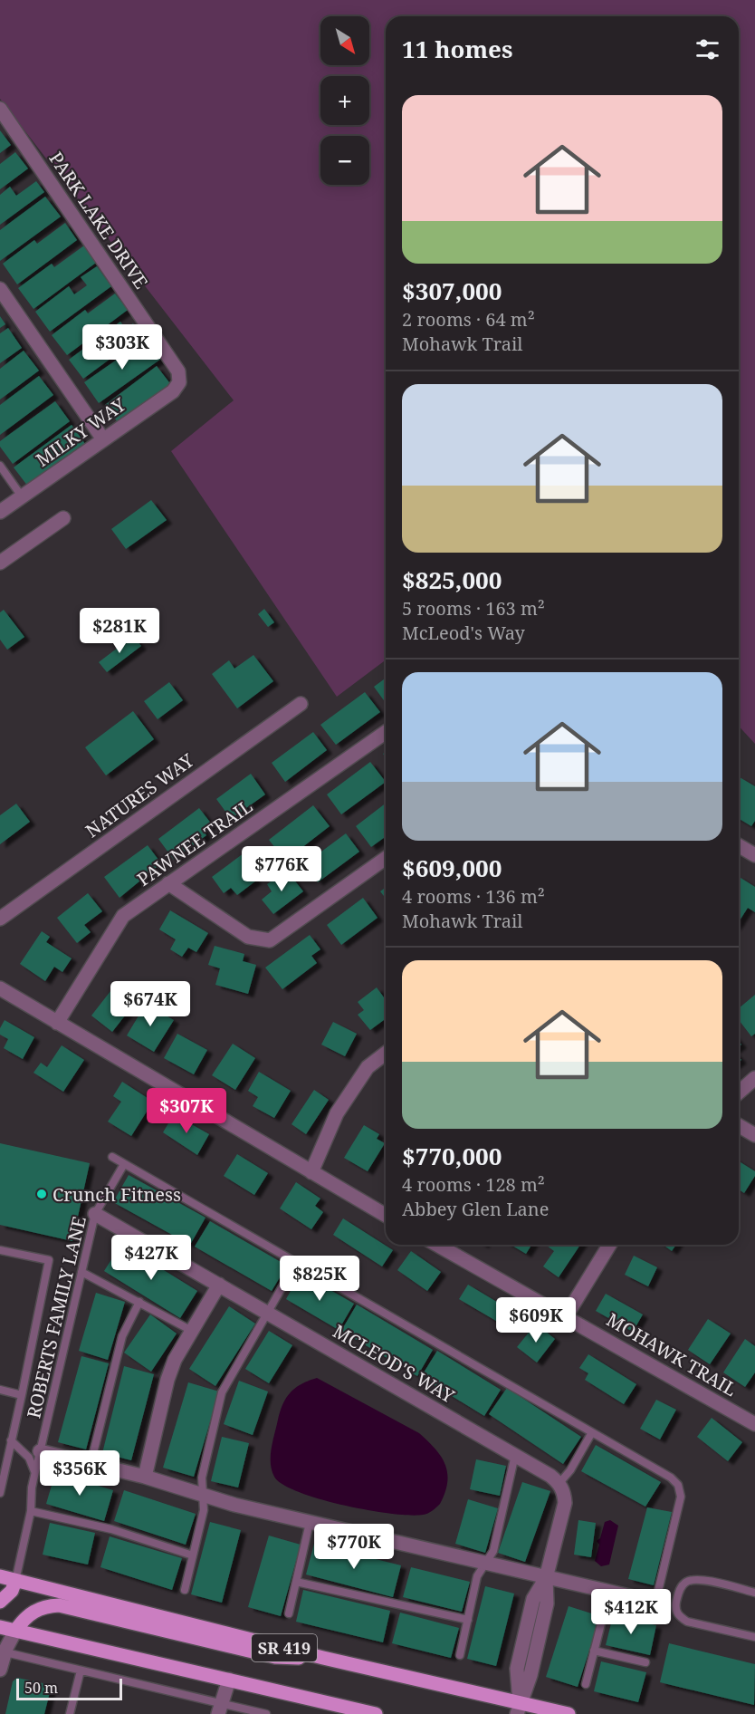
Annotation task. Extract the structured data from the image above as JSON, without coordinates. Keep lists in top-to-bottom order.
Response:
{
  "streets": {
    "main road": ["SR 419"],
    "street": [
      "PARK LAKE DRIVE",
      "MILKY WAY",
      "NATURES WAY",
      "PAWNEE TRAIL",
      "MOHAWK TRAIL",
      "MCLEOD'S WAY"
    ],
    "lane": ["ROBERTS FAMILY LANE"]
  },
  "crossings": [
    ["PARK LAKE DRIVE", "MILKY WAY"],
    ["ROBERTS FAMILY LANE", "MCLEOD'S WAY"],
    ["ROBERTS FAMILY LANE", "SR 419"]
  ],
  "places": ["Crunch Fitness"],
  "scale_bar": "50 m",
  "north": "bottom right",
  "page": {
    "map_buttons": ["+", "−"],
    "heading": "11 homes",
    "list": [
      {
        "name": "$307,000",
        "note": "2 rooms · 64 m² · Mohawk Trail"
      },
      {
        "name": "$825,000",
        "note": "5 rooms · 163 m² · McLeod's Way"
      },
      {
        "name": "$609,000",
        "note": "4 rooms · 136 m² · Mohawk Trail"
      },
      {
        "name": "$770,000",
        "note": "4 rooms · 128 m² · Abbey Glen Lane"
      }
    ],
    "price": [
      "$303K",
      "$281K",
      "$776K",
      "$674K",
      "$307K",
      "$427K",
      "$825K",
      "$609K",
      "$356K",
      "$770K",
      "$412K"
    ],
    "scale": "50 m"
  }
}
